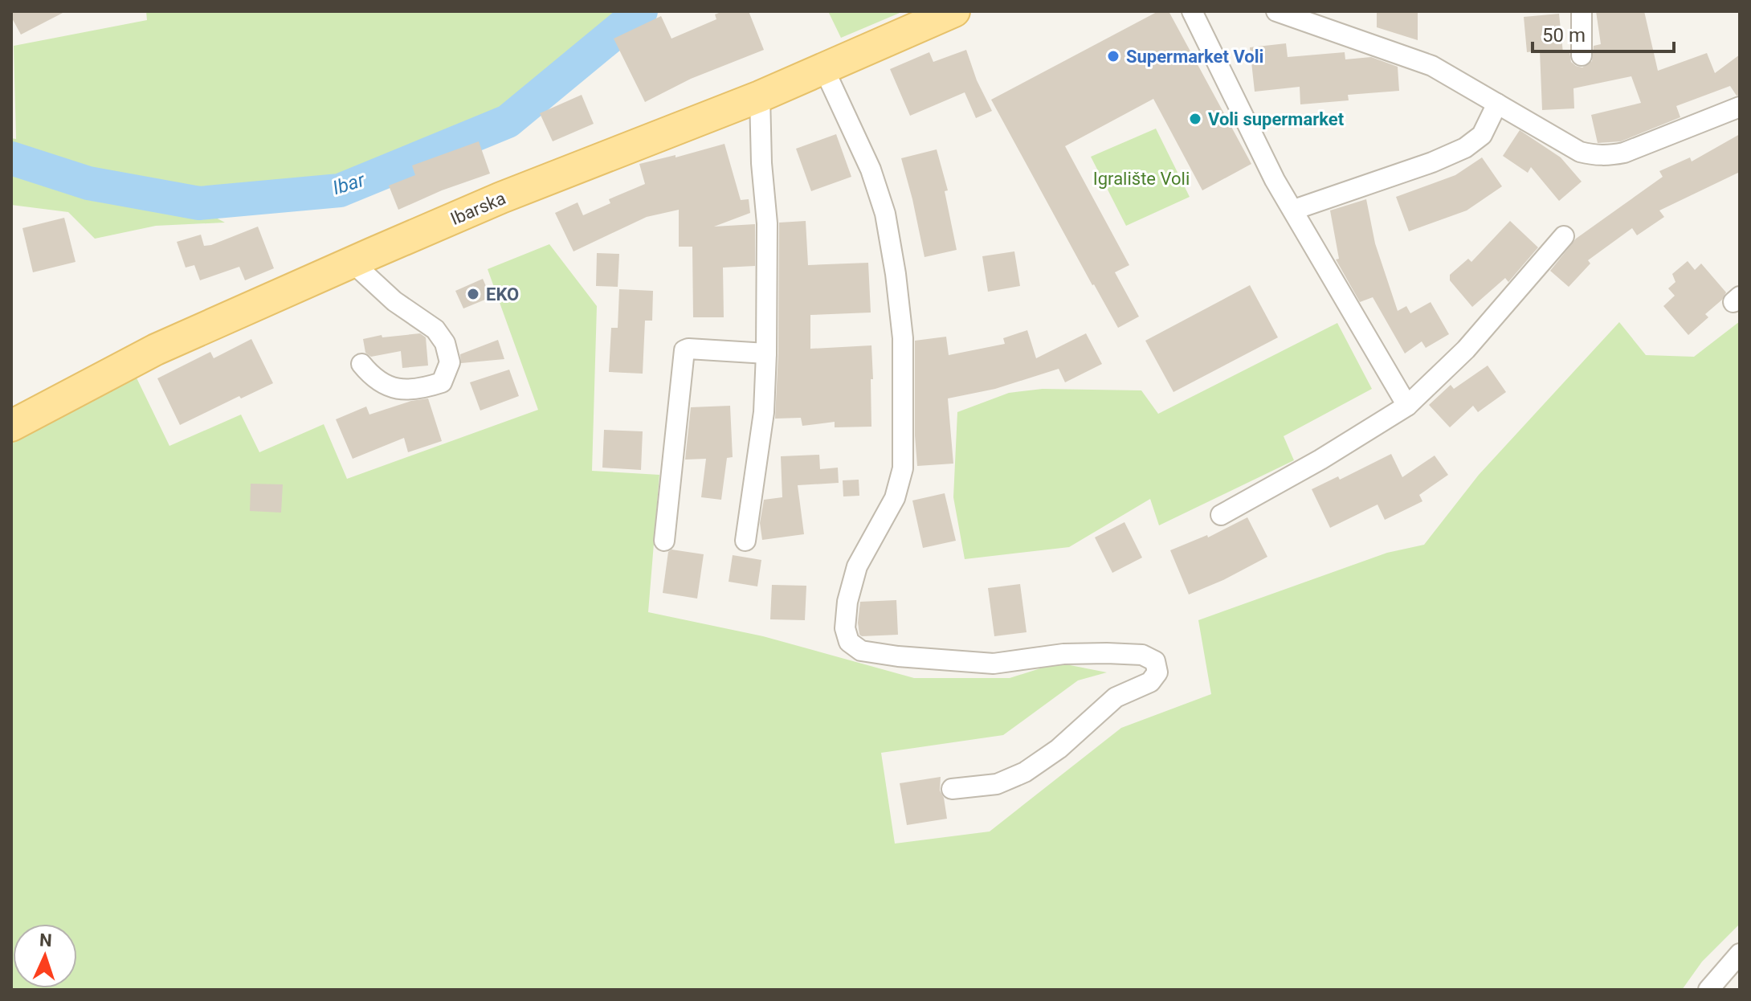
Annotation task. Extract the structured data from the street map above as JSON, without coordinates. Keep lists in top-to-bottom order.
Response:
{
  "streets": {
    "main road": ["Ibarska"]
  },
  "water": ["Ibar"],
  "parks": ["Igralište Voli"],
  "places": ["Supermarket Voli", "Voli supermarket", "EKO"],
  "scale_bar": "50 m",
  "north": "top"
}
